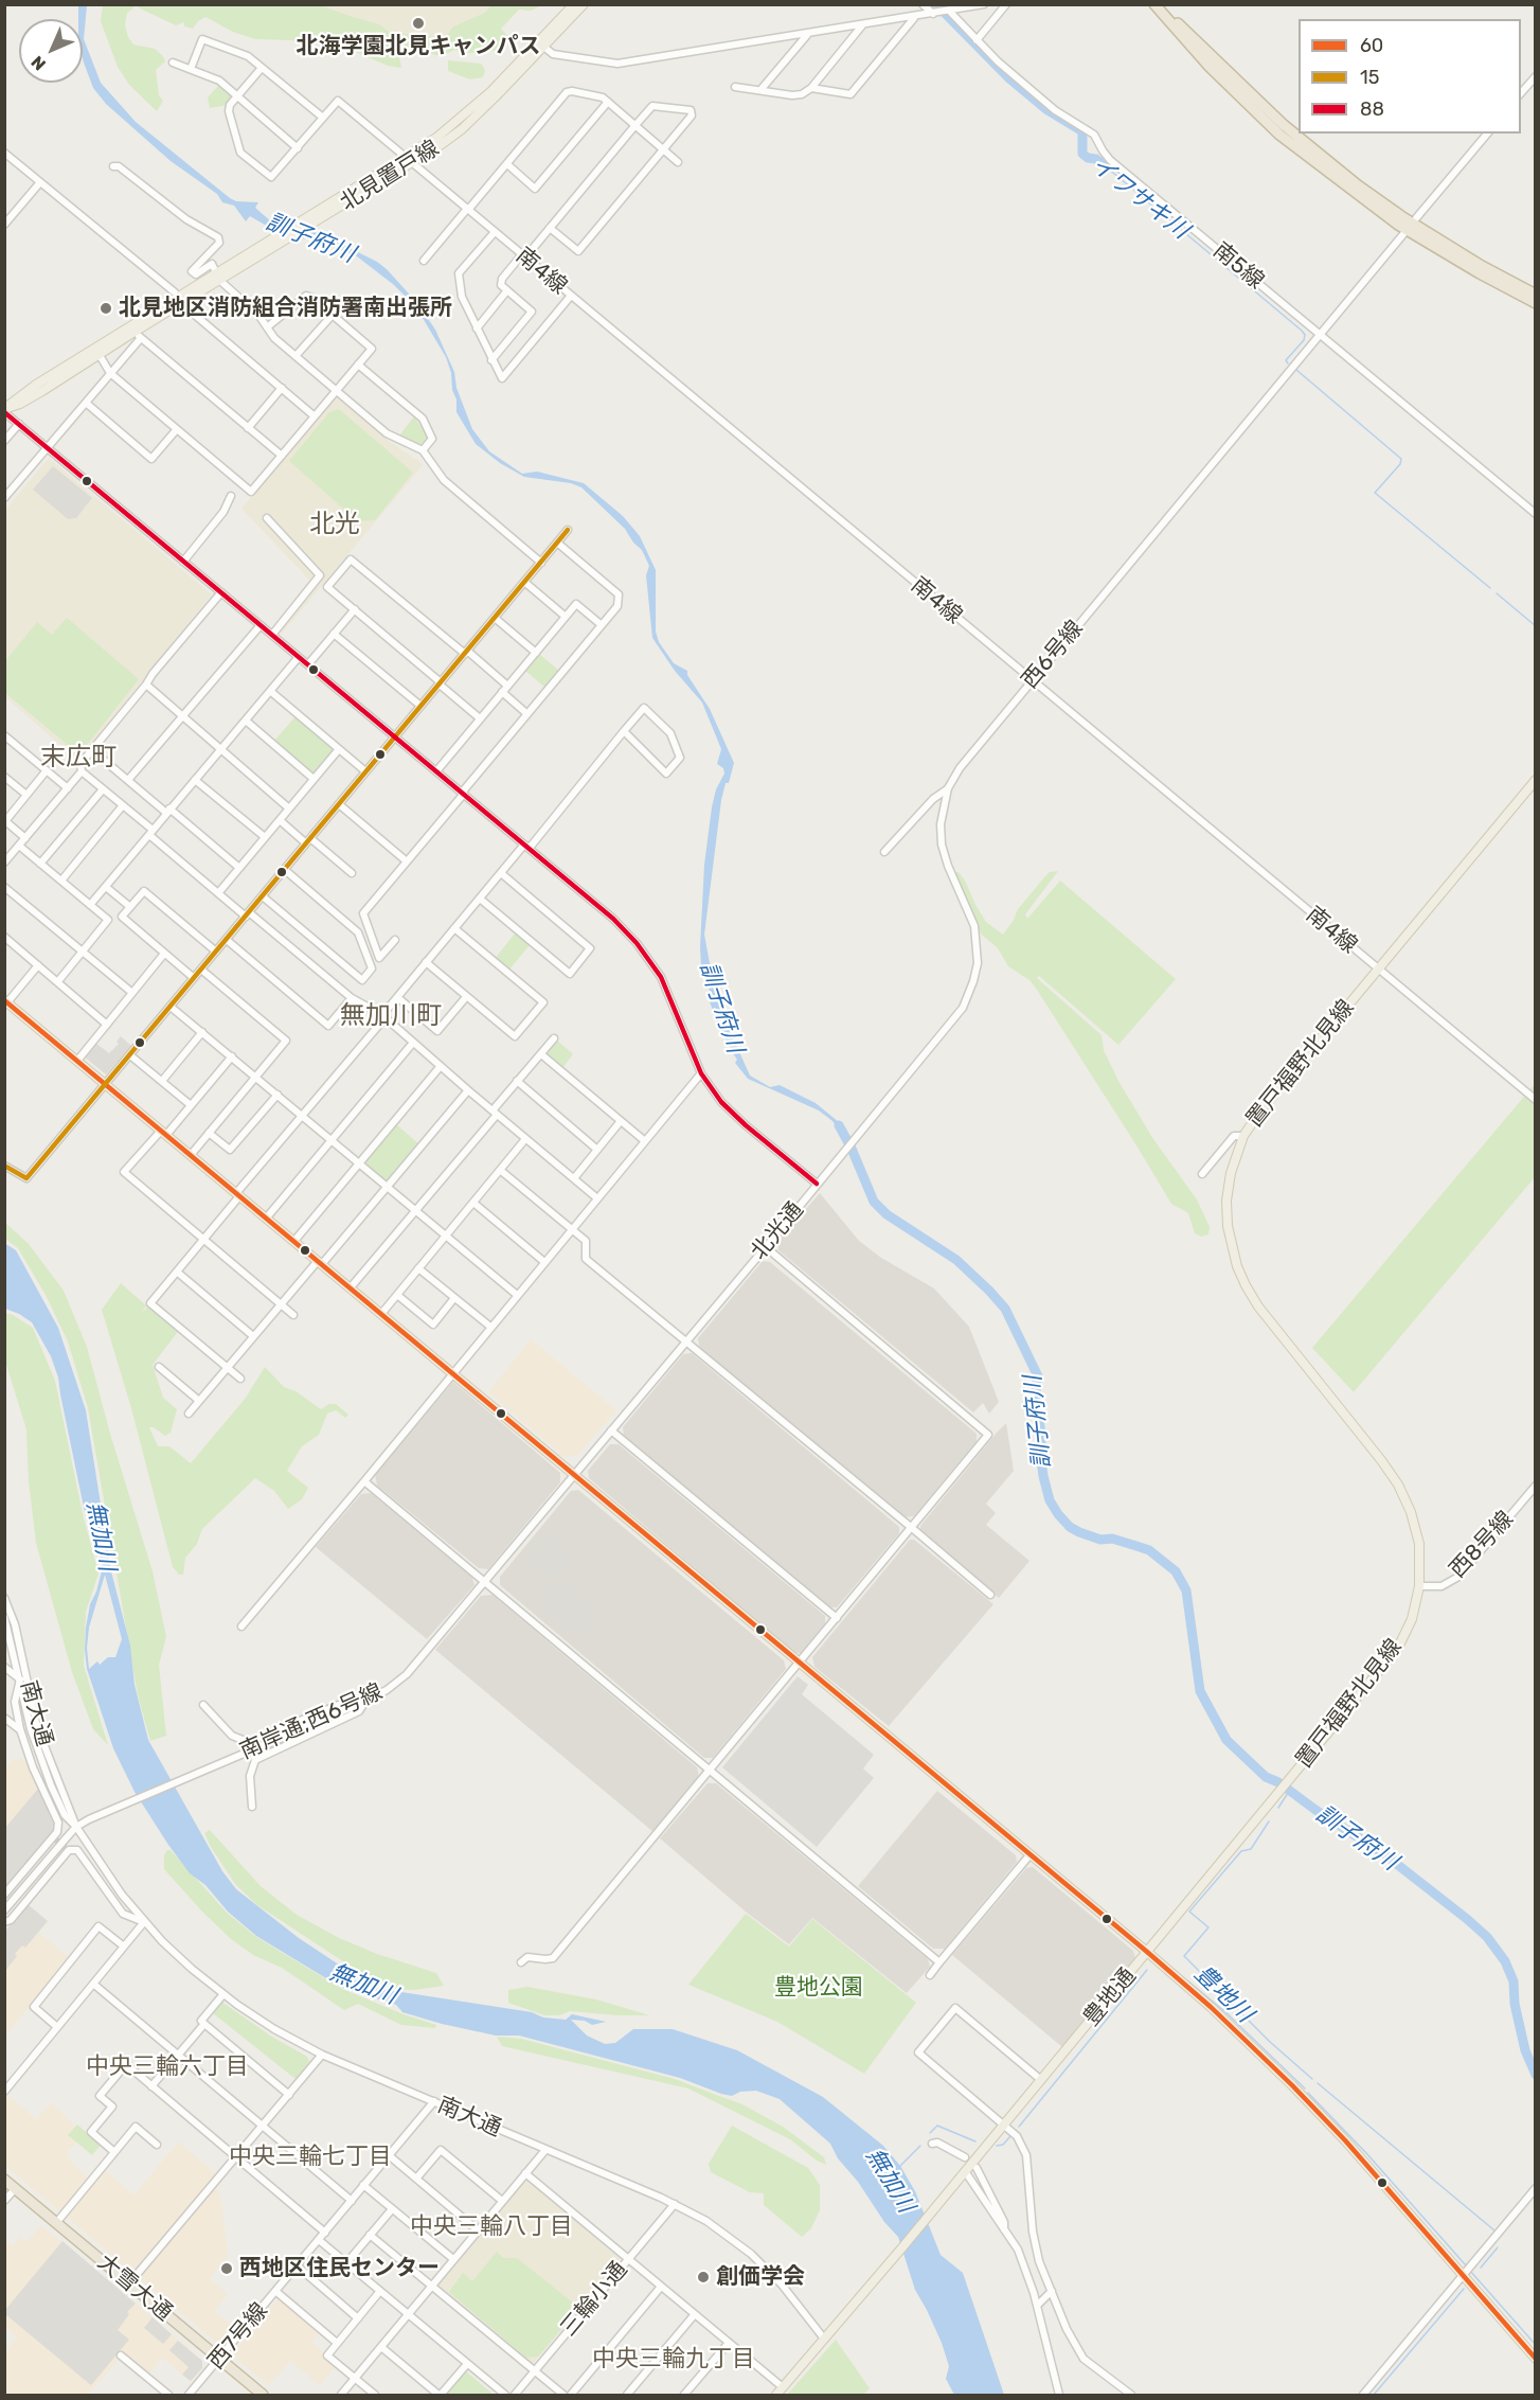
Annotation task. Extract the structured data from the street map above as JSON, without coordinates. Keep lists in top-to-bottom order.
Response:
{
  "streets": {
    "highway": ["大雪大通"],
    "main road": ["北見置戸線", "置戸福野北見線", "豊地通"],
    "street": [
      "南5線",
      "南4線",
      "西6号線",
      "北光通",
      "西8号線",
      "南大通",
      "南岸通;西6号線",
      "三輪小通",
      "西7号線"
    ]
  },
  "crossings": [
    ["北見置戸線", "南4線"],
    ["北見置戸線", "北光通"],
    ["南5線", "西6号線"],
    ["南4線", "西6号線"],
    ["南4線", "置戸福野北見線"],
    ["西6号線", "北光通"],
    ["置戸福野北見線", "西8号線"],
    ["置戸福野北見線", "豊地通"],
    ["北光通", "南岸通;西6号線"],
    ["北光通", "豊地通"],
    ["南大通", "南岸通;西6号線"],
    ["南大通", "豊地通"],
    ["南大通", "三輪小通"],
    ["南大通", "西7号線"],
    ["南岸通;西6号線", "豊地通"],
    ["大雪大通", "西7号線"]
  ],
  "districts": [
    "北光",
    "末広町",
    "無加川町",
    "中央三輪六丁目",
    "中央三輪七丁目",
    "中央三輪八丁目",
    "中央三輪九丁目"
  ],
  "water": [
    "イワサキ川",
    "訓子府川",
    "無加川",
    "豊地川"
  ],
  "parks": ["豊地公園"],
  "places": [
    "北海学園北見キャンパス",
    "北見地区消防組合消防署南出張所",
    "西地区住民センター",
    "創価学会"
  ],
  "lines": ["transit line 88", "transit line 15", "transit line 60"],
  "legend": ["60", "15", "88"],
  "north": "bottom left"
}
